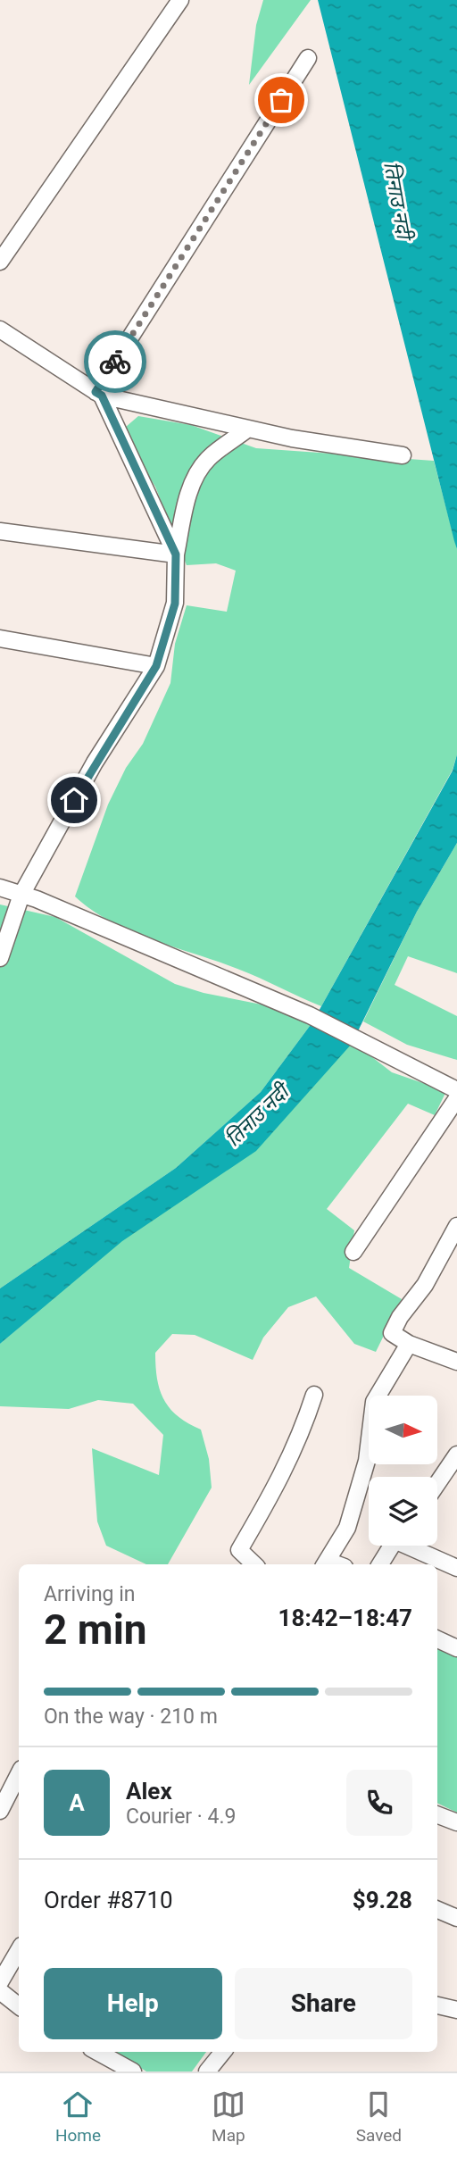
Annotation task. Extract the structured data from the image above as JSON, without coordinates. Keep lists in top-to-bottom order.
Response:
{
  "water": ["तिनाउ नदी"],
  "north": "right",
  "page": {
    "heading": ["2 min", "Arriving in", "18:42–18:47"],
    "panel": [
      "Alex",
      "Courier · 4.9",
      "Order #8710",
      "$9.28"
    ],
    "bar": "On the way · 210 m",
    "round": "A",
    "buttons": ["Help", "Share"],
    "tabs": ["Home", "Map", "Saved"]
  }
}
